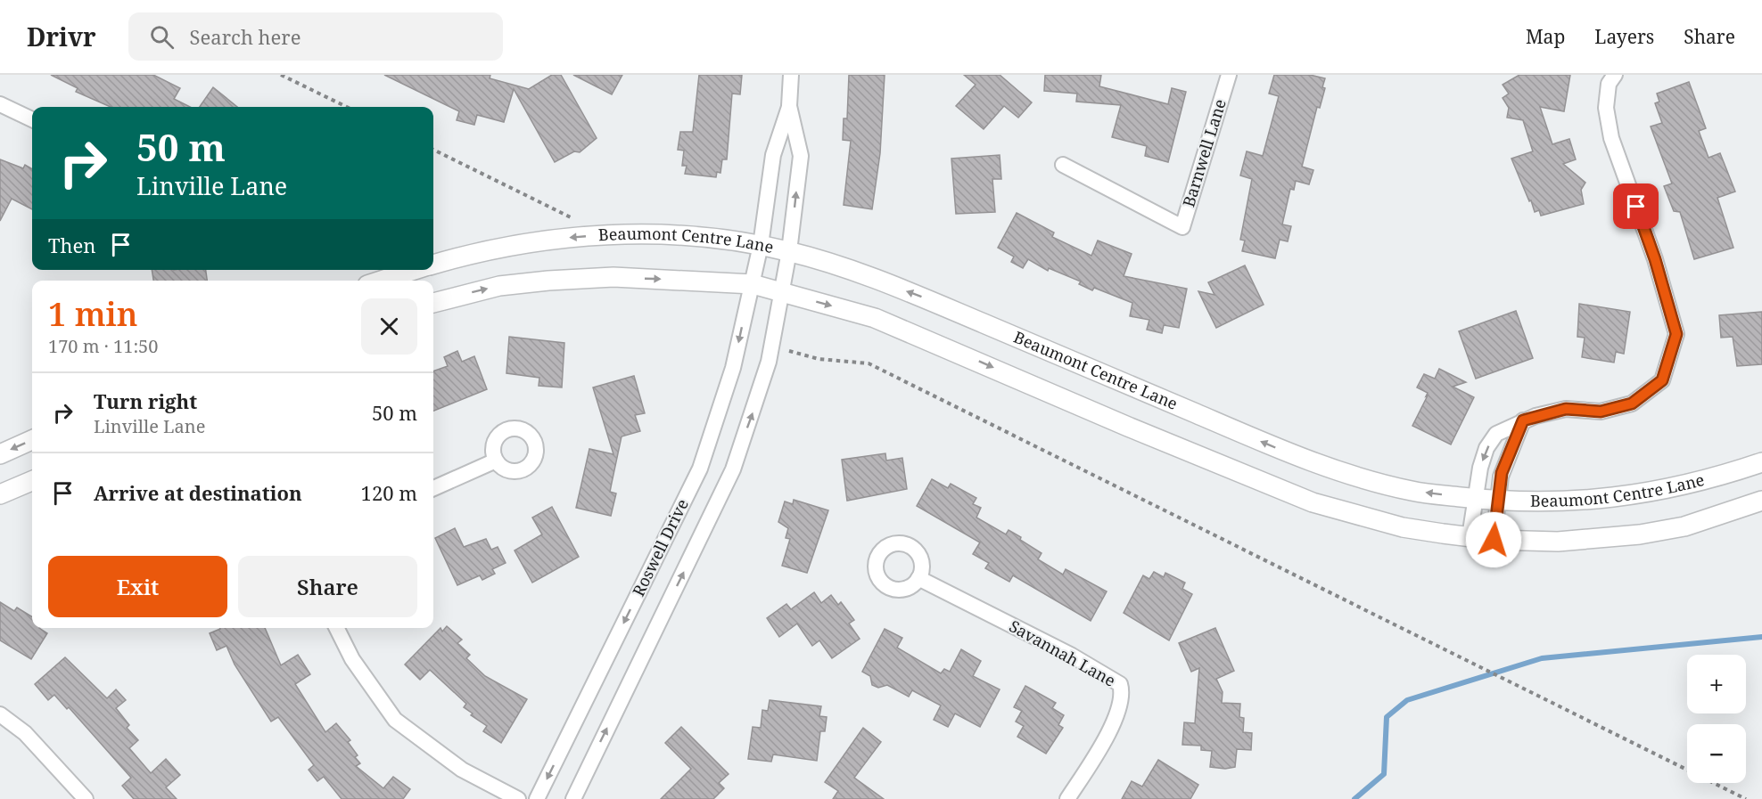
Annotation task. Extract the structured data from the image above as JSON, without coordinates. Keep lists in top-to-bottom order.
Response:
{
  "streets": {
    "street": [
      "Barnwell Lane",
      "Beaumont Centre Lane",
      "Roswell Drive",
      "Savannah Lane"
    ]
  },
  "crossings": [
    ["Beaumont Centre Lane", "Roswell Drive"]
  ],
  "page": {
    "header": "Drivr",
    "search": "Search here",
    "nav": ["Map", "Layers", "Share"],
    "turn": ["50 m", "Linville Lane"],
    "then": "Then",
    "heading": ["1 min", "170 m · 11:50"],
    "list": [
      {
        "name": "Turn right",
        "note": "Linville Lane",
        "value": "50 m"
      },
      {
        "name": "Arrive at destination",
        "value": "120 m"
      }
    ],
    "buttons": ["Exit", "Share"],
    "map_buttons": ["+", "−"]
  }
}
